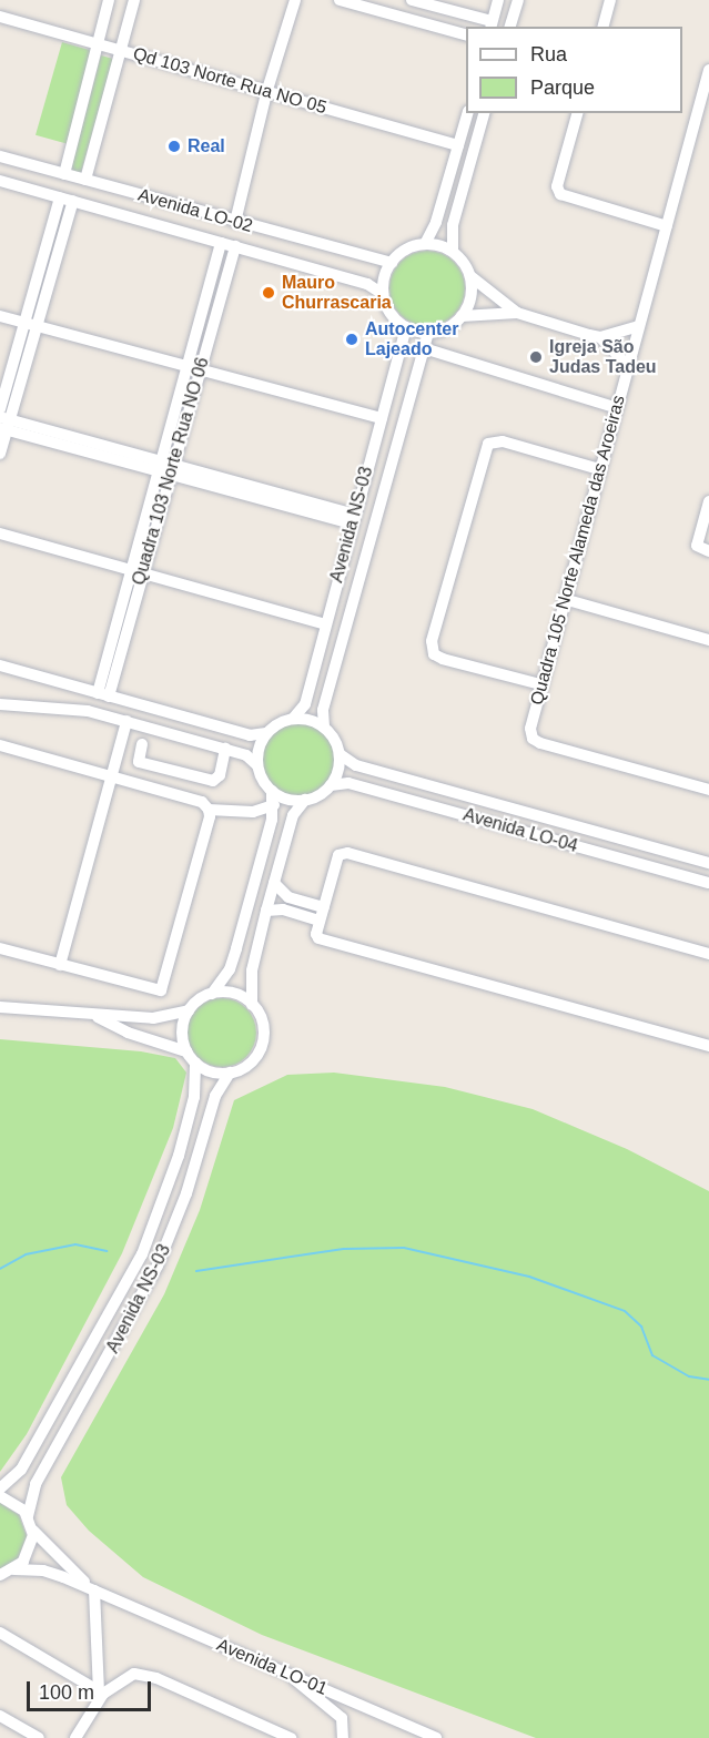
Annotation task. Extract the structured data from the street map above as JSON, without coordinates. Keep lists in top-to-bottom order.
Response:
{
  "streets": {
    "street": [
      "Qd 103 Norte Rua NO 05",
      "Avenida LO-02",
      "Quadra 103 Norte Rua NO 06",
      "Avenida NS-03",
      "Quadra 105 Norte Alameda das Aroeiras",
      "Avenida LO-04",
      "Avenida LO-01"
    ]
  },
  "crossings": [
    ["Avenida LO-02", "Quadra 103 Norte Rua NO 06"],
    ["Avenida LO-02", "Avenida NS-03"],
    ["Avenida NS-03", "Avenida LO-04"]
  ],
  "places": [
    "Real",
    "Mauro Churrascaria",
    "Autocenter Lajeado",
    "Igreja São Judas Tadeu"
  ],
  "legend": ["Rua", "Parque"],
  "scale_bar": "100 m"
}
